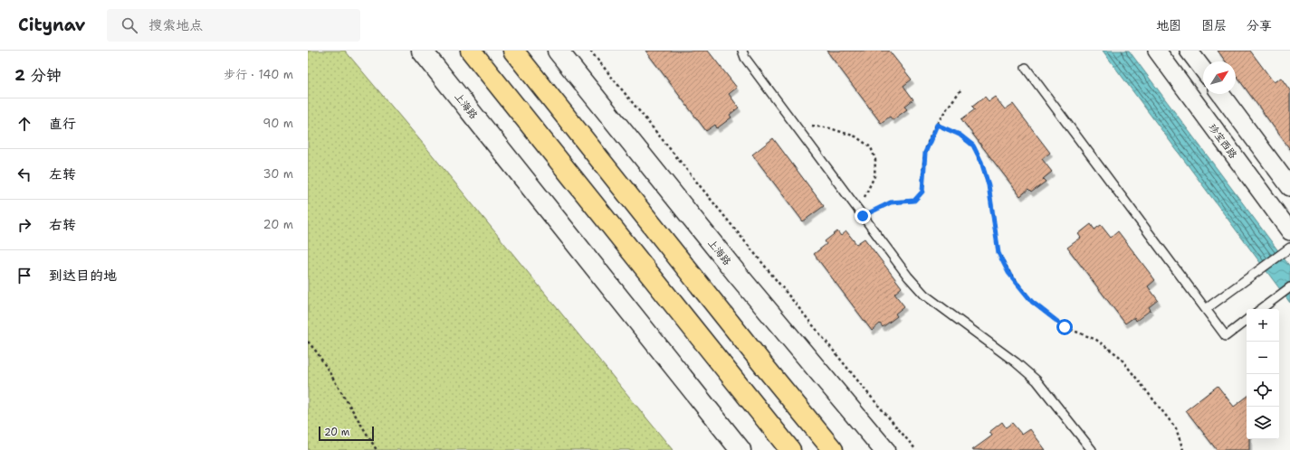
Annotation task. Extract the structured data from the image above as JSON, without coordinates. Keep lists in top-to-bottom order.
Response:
{
  "streets": {
    "main road": ["上海路"],
    "street": ["珍宝西路"]
  },
  "scale_bar": "20 m",
  "north": "top right",
  "page": {
    "header": "Citynav",
    "search": "搜索地点",
    "nav": ["地图", "图层", "分享"],
    "heading": ["2 分钟", "步行 · 140 m"],
    "list": [
      ["直行", "90 m"],
      ["左转", "30 m"],
      ["右转", "20 m"],
      "到达目的地"
    ],
    "map_buttons": ["+", "−"],
    "scale": "20 m"
  }
}
